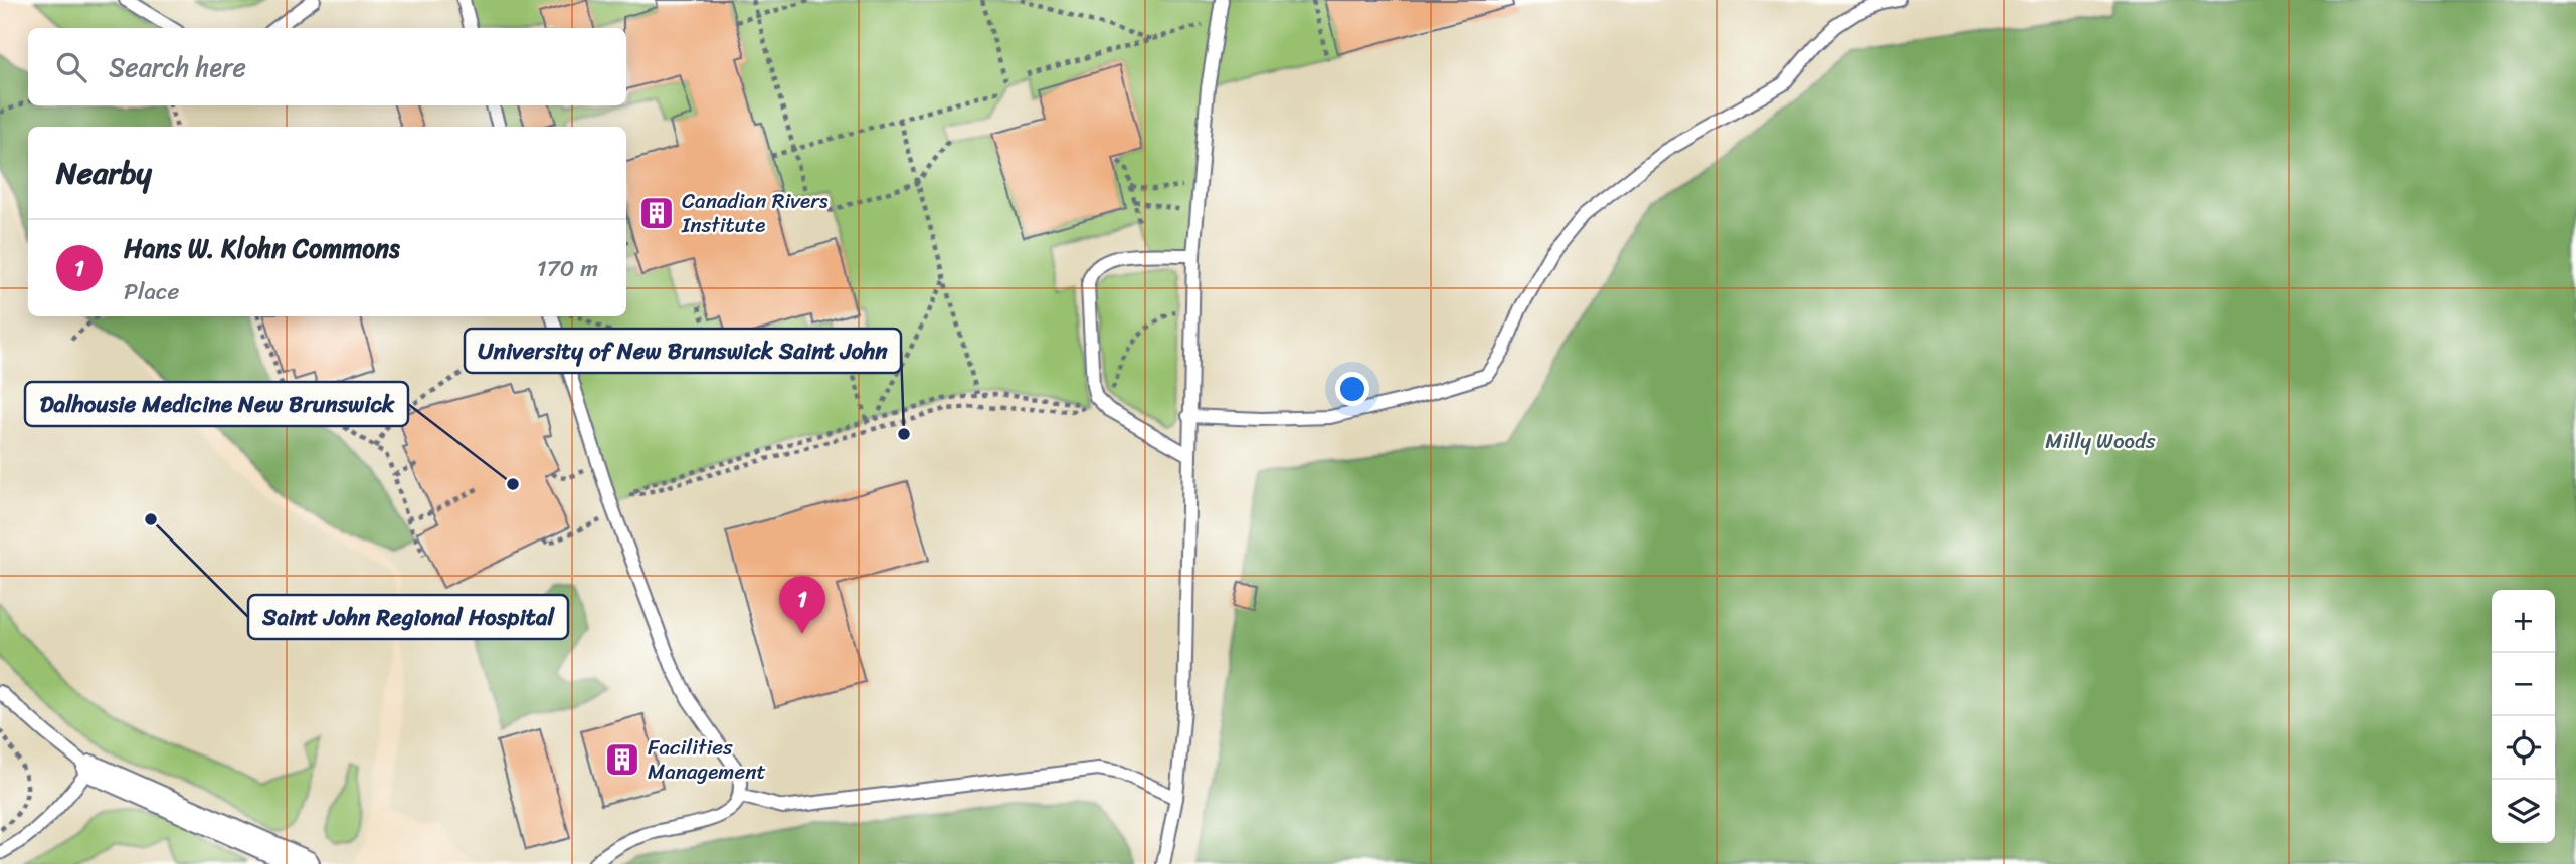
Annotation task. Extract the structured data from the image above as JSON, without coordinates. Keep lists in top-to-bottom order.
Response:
{
  "parks": ["Milly Woods"],
  "places": {
    "building": ["Canadian Rivers Institute", "Facilities Management"],
    "other": ["University of New Brunswick Saint John", "Dalhousie Medicine New Brunswick", "Saint John Regional Hospital"]
  },
  "page": {
    "search": "Search here",
    "heading": "Nearby",
    "list": [
      {
        "mark": "1",
        "name": "Hans W. Klohn Commons",
        "note": "Place",
        "value": "170 m"
      }
    ],
    "pins": "1",
    "map_buttons": ["+", "−"]
  }
}
